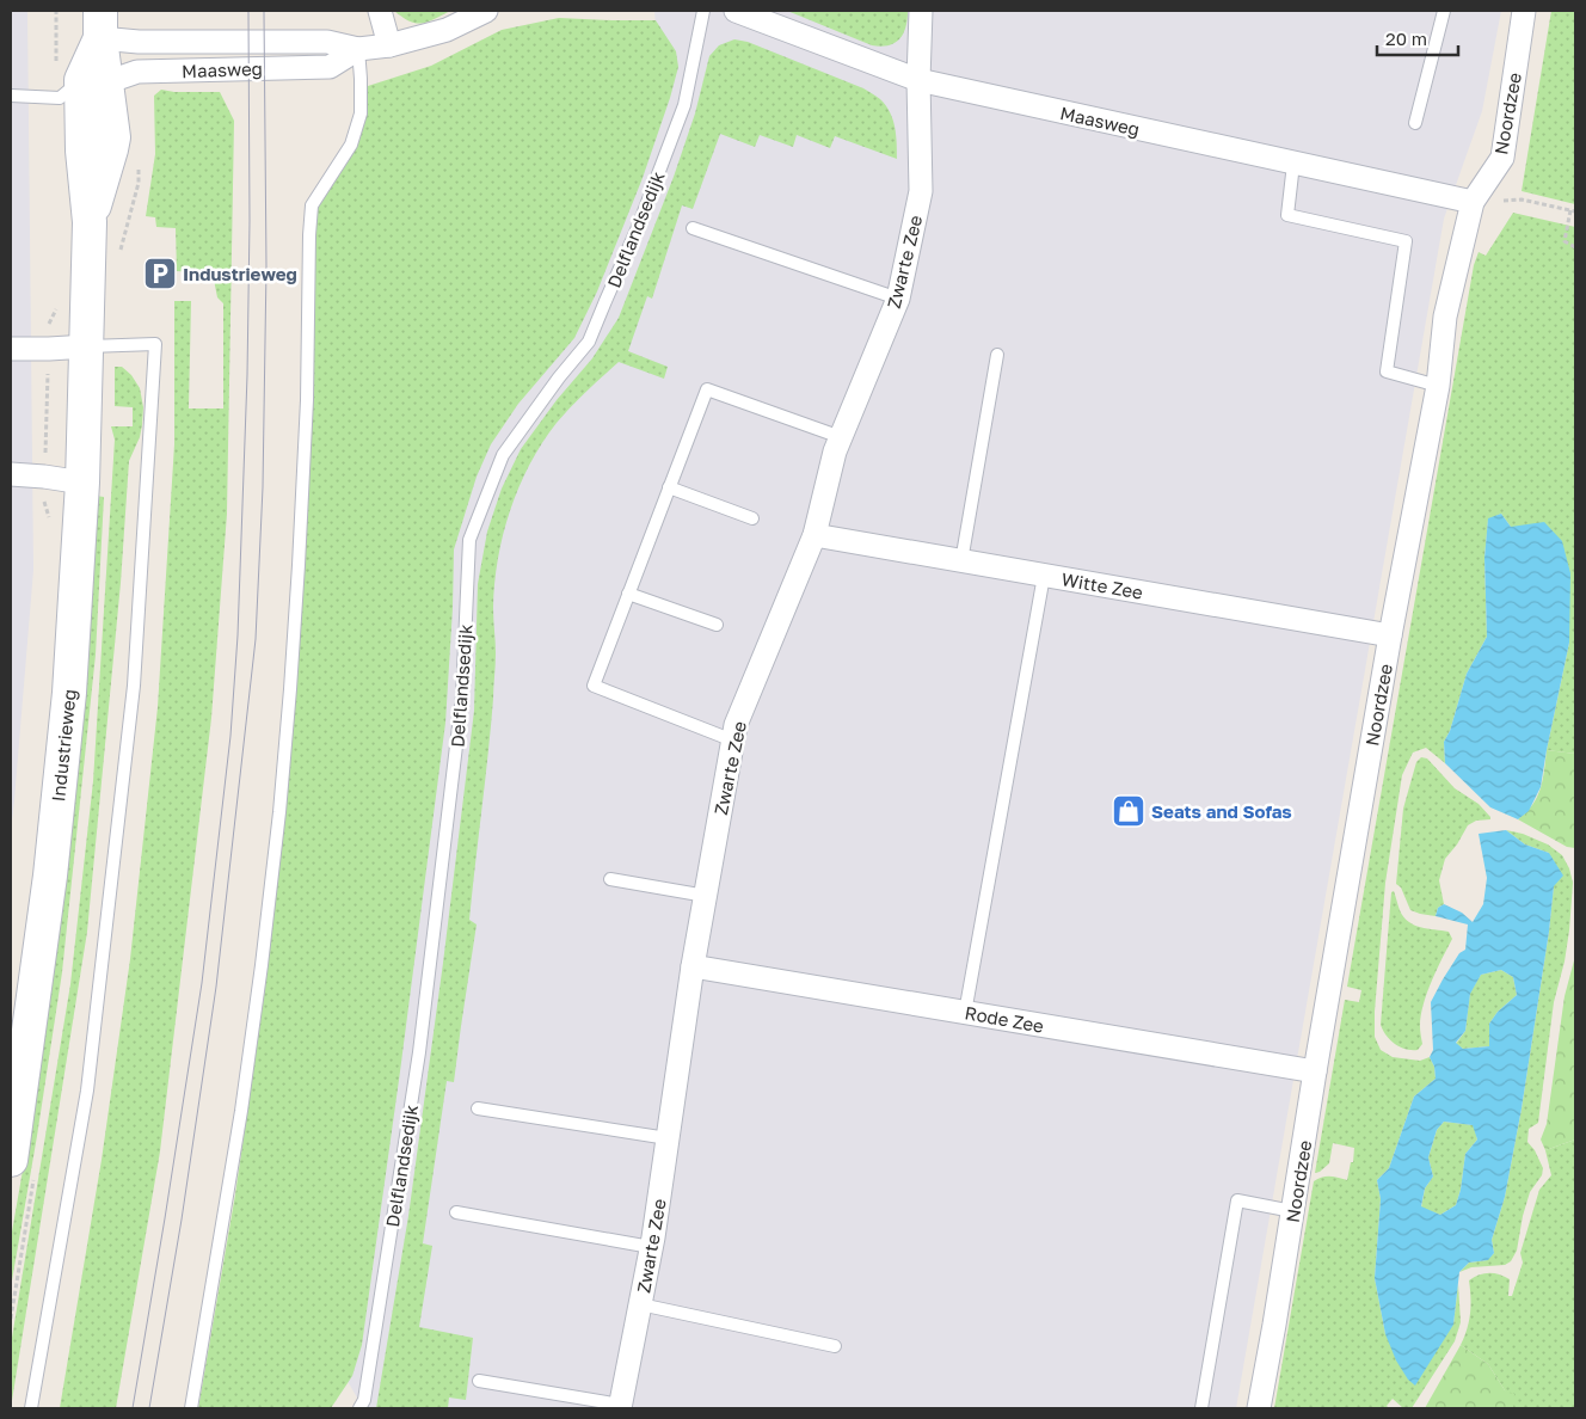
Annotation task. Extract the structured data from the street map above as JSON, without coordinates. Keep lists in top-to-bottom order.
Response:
{
  "streets": {
    "main road": ["Industrieweg"],
    "street": [
      "Maasweg",
      "Noordzee",
      "Zwarte Zee",
      "Witte Zee",
      "Rode Zee"
    ],
    "lane": ["Delflandsedijk"]
  },
  "crossings": [
    ["Maasweg", "Noordzee"],
    ["Maasweg", "Zwarte Zee"],
    ["Maasweg", "Industrieweg"],
    ["Noordzee", "Witte Zee"],
    ["Noordzee", "Rode Zee"],
    ["Zwarte Zee", "Witte Zee"],
    ["Zwarte Zee", "Rode Zee"]
  ],
  "places": {
    "parking": ["Industrieweg"],
    "shop": ["Seats and Sofas"]
  },
  "scale_bar": "20 m"
}
